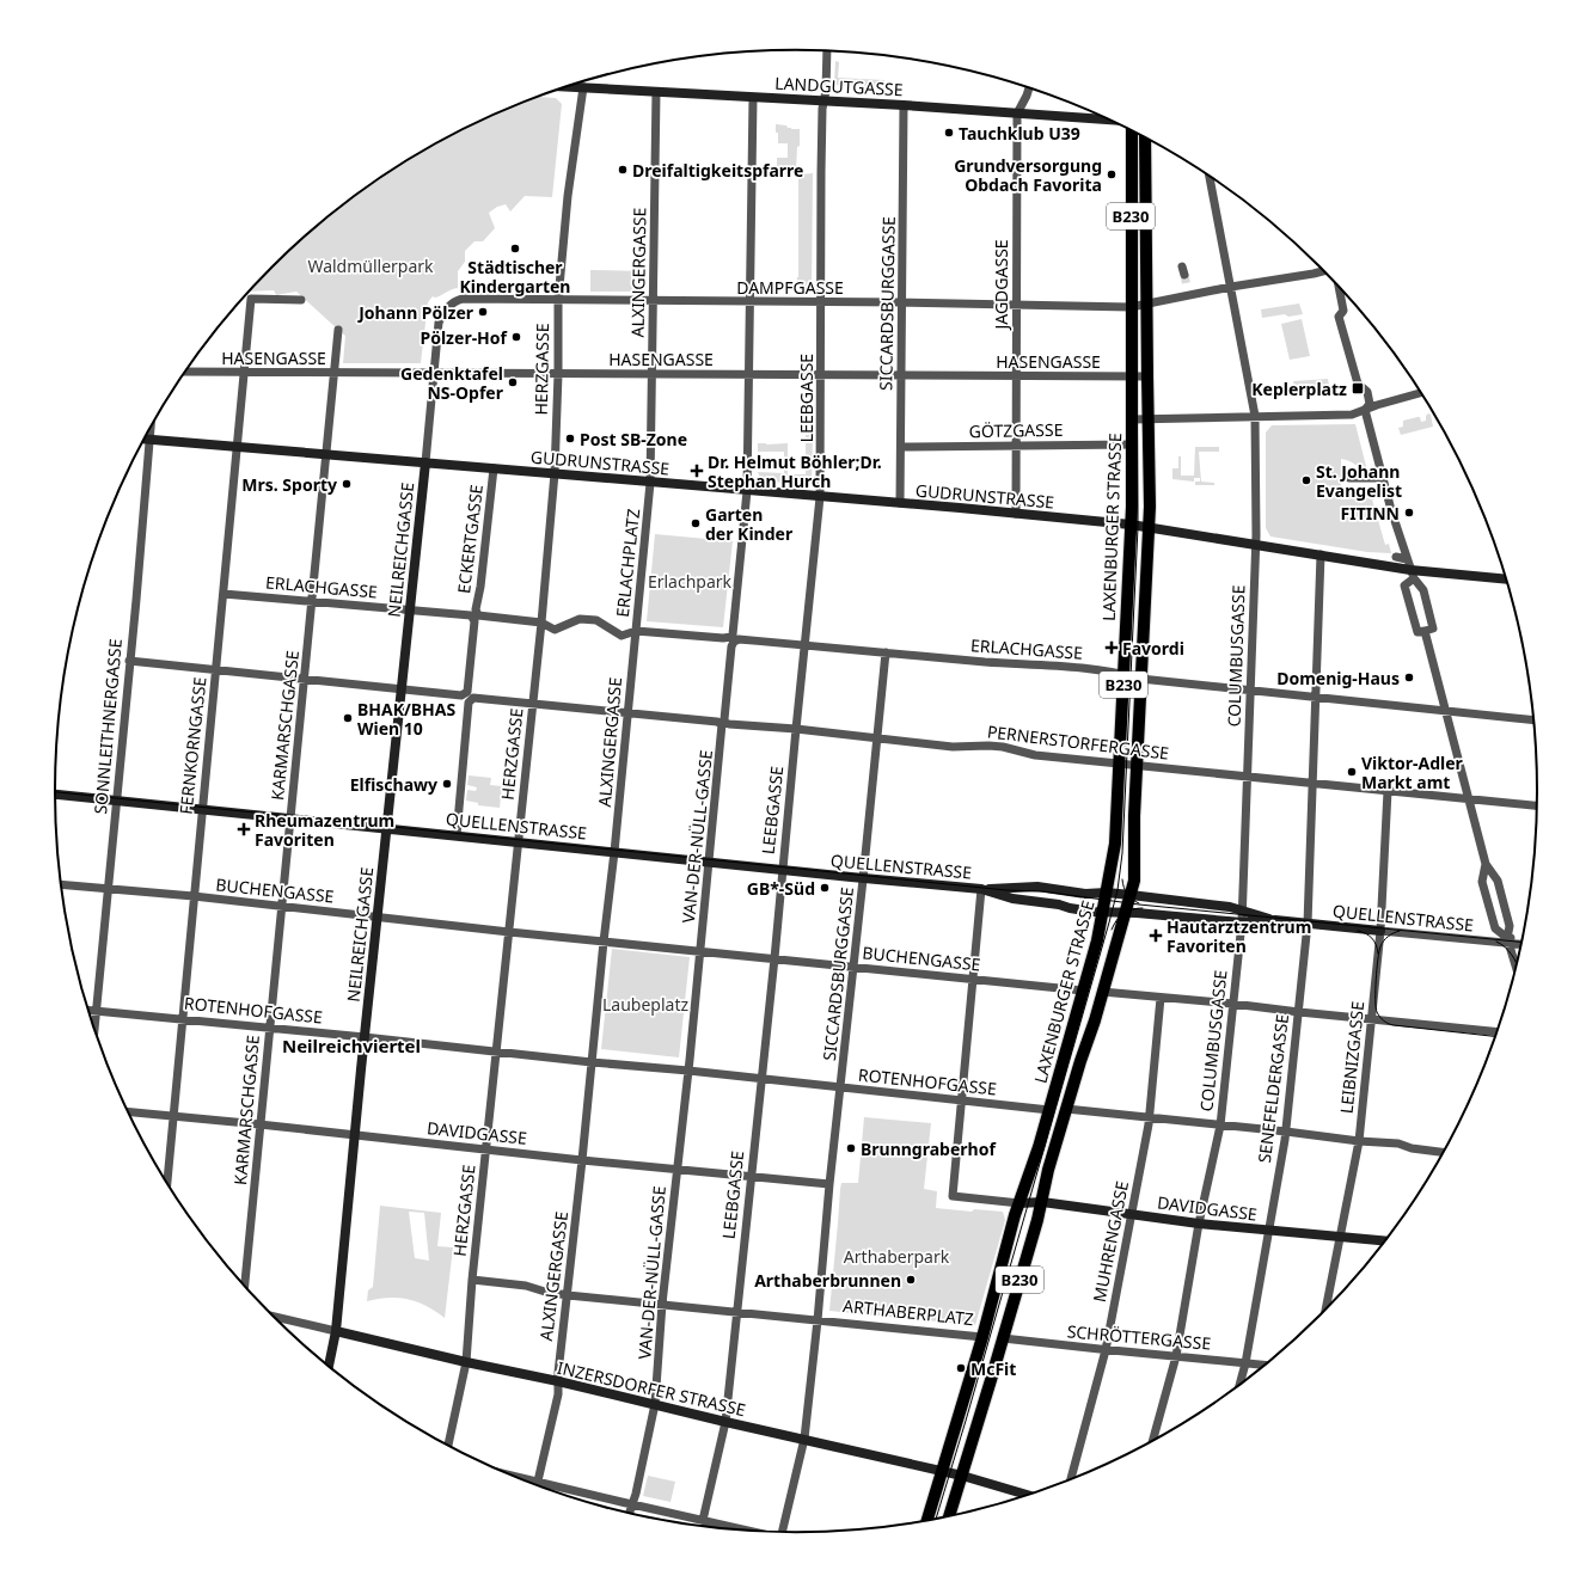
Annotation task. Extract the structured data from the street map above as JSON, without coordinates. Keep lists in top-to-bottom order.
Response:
{
  "streets": {
    "main road": ["B230", "LAXENBURGER STRASSE", "ARTHABERPLATZ"],
    "street": [
      "LANDGUTGASSE",
      "ALXINGERGASSE",
      "JAGDGASSE",
      "DAMPFGASSE",
      "SICCARDSBURGGASSE",
      "HASENGASSE",
      "HERZGASSE",
      "LEEBGASSE",
      "GÖTZGASSE",
      "GUDRUNSTRASSE",
      "ECKERTGASSE",
      "NEILREICHGASSE",
      "ERLACHPLATZ",
      "ERLACHGASSE",
      "COLUMBUSGASSE",
      "KARMARSCHGASSE",
      "SONNLEITHNERGASSE",
      "PERNERSTORFERGASSE",
      "FERNKORNGASSE",
      "QUELLENSTRASSE",
      "VAN-DER-NÜLL-GASSE",
      "BUCHENGASSE",
      "ROTENHOFGASSE",
      "LEIBNIZGASSE",
      "SENEFELDERGASSE",
      "DAVIDGASSE",
      "MUHRENGASSE",
      "SCHRÖTTERGASSE",
      "INZERSDORFER STRASSE"
    ]
  },
  "crossings": [
    ["LANDGUTGASSE", "ALXINGERGASSE"],
    ["LANDGUTGASSE", "JAGDGASSE"],
    ["LANDGUTGASSE", "SICCARDSBURGGASSE"],
    ["LANDGUTGASSE", "HERZGASSE"],
    ["LANDGUTGASSE", "LEEBGASSE"],
    ["B230", "LAXENBURGER STRASSE"],
    ["B230", "DAVIDGASSE"],
    ["B230", "ARTHABERPLATZ"],
    ["B230", "SCHRÖTTERGASSE"],
    ["B230", "INZERSDORFER STRASSE"],
    ["ALXINGERGASSE", "DAMPFGASSE"],
    ["ALXINGERGASSE", "HASENGASSE"],
    ["ALXINGERGASSE", "GUDRUNSTRASSE"],
    ["ALXINGERGASSE", "ERLACHPLATZ"],
    ["ALXINGERGASSE", "ERLACHGASSE"],
    ["ALXINGERGASSE", "PERNERSTORFERGASSE"],
    ["ALXINGERGASSE", "QUELLENSTRASSE"],
    ["ALXINGERGASSE", "BUCHENGASSE"],
    ["ALXINGERGASSE", "ROTENHOFGASSE"],
    ["ALXINGERGASSE", "DAVIDGASSE"],
    ["ALXINGERGASSE", "INZERSDORFER STRASSE"],
    ["JAGDGASSE", "DAMPFGASSE"],
    ["JAGDGASSE", "HASENGASSE"],
    ["JAGDGASSE", "GÖTZGASSE"],
    ["JAGDGASSE", "GUDRUNSTRASSE"],
    ["DAMPFGASSE", "SICCARDSBURGGASSE"],
    ["DAMPFGASSE", "HERZGASSE"],
    ["DAMPFGASSE", "LEEBGASSE"],
    ["DAMPFGASSE", "LAXENBURGER STRASSE"],
    ["DAMPFGASSE", "NEILREICHGASSE"],
    ["SICCARDSBURGGASSE", "HASENGASSE"],
    ["SICCARDSBURGGASSE", "GÖTZGASSE"],
    ["SICCARDSBURGGASSE", "GUDRUNSTRASSE"],
    ["SICCARDSBURGGASSE", "ERLACHGASSE"],
    ["SICCARDSBURGGASSE", "PERNERSTORFERGASSE"],
    ["SICCARDSBURGGASSE", "QUELLENSTRASSE"],
    ["SICCARDSBURGGASSE", "BUCHENGASSE"],
    ["SICCARDSBURGGASSE", "ROTENHOFGASSE"],
    ["SICCARDSBURGGASSE", "DAVIDGASSE"],
    ["SICCARDSBURGGASSE", "ARTHABERPLATZ"],
    ["HASENGASSE", "HERZGASSE"],
    ["HASENGASSE", "LEEBGASSE"],
    ["HASENGASSE", "LAXENBURGER STRASSE"],
    ["HASENGASSE", "NEILREICHGASSE"],
    ["HASENGASSE", "KARMARSCHGASSE"],
    ["HASENGASSE", "FERNKORNGASSE"],
    ["HERZGASSE", "GUDRUNSTRASSE"],
    ["HERZGASSE", "ERLACHGASSE"],
    ["HERZGASSE", "PERNERSTORFERGASSE"],
    ["HERZGASSE", "QUELLENSTRASSE"],
    ["HERZGASSE", "BUCHENGASSE"],
    ["HERZGASSE", "ROTENHOFGASSE"],
    ["HERZGASSE", "DAVIDGASSE"],
    ["HERZGASSE", "INZERSDORFER STRASSE"],
    ["LEEBGASSE", "GUDRUNSTRASSE"],
    ["LEEBGASSE", "ERLACHGASSE"],
    ["LEEBGASSE", "PERNERSTORFERGASSE"],
    ["LEEBGASSE", "QUELLENSTRASSE"],
    ["LEEBGASSE", "BUCHENGASSE"],
    ["LEEBGASSE", "ROTENHOFGASSE"],
    ["LEEBGASSE", "DAVIDGASSE"],
    ["LEEBGASSE", "INZERSDORFER STRASSE"],
    ["GÖTZGASSE", "LAXENBURGER STRASSE"],
    ["GUDRUNSTRASSE", "LAXENBURGER STRASSE"],
    ["GUDRUNSTRASSE", "ECKERTGASSE"],
    ["GUDRUNSTRASSE", "NEILREICHGASSE"],
    ["GUDRUNSTRASSE", "ERLACHPLATZ"],
    ["GUDRUNSTRASSE", "COLUMBUSGASSE"],
    ["GUDRUNSTRASSE", "KARMARSCHGASSE"],
    ["GUDRUNSTRASSE", "SONNLEITHNERGASSE"],
    ["GUDRUNSTRASSE", "FERNKORNGASSE"],
    ["LAXENBURGER STRASSE", "ERLACHGASSE"],
    ["LAXENBURGER STRASSE", "PERNERSTORFERGASSE"],
    ["LAXENBURGER STRASSE", "QUELLENSTRASSE"],
    ["LAXENBURGER STRASSE", "BUCHENGASSE"],
    ["LAXENBURGER STRASSE", "ROTENHOFGASSE"],
    ["LAXENBURGER STRASSE", "DAVIDGASSE"],
    ["LAXENBURGER STRASSE", "ARTHABERPLATZ"],
    ["ECKERTGASSE", "ERLACHGASSE"],
    ["ECKERTGASSE", "PERNERSTORFERGASSE"],
    ["ECKERTGASSE", "QUELLENSTRASSE"],
    ["NEILREICHGASSE", "ERLACHGASSE"],
    ["NEILREICHGASSE", "PERNERSTORFERGASSE"],
    ["NEILREICHGASSE", "QUELLENSTRASSE"],
    ["NEILREICHGASSE", "BUCHENGASSE"],
    ["NEILREICHGASSE", "ROTENHOFGASSE"],
    ["NEILREICHGASSE", "DAVIDGASSE"],
    ["NEILREICHGASSE", "INZERSDORFER STRASSE"],
    ["ERLACHPLATZ", "ERLACHGASSE"],
    ["ERLACHGASSE", "COLUMBUSGASSE"],
    ["ERLACHGASSE", "KARMARSCHGASSE"],
    ["ERLACHGASSE", "FERNKORNGASSE"],
    ["ERLACHGASSE", "VAN-DER-NÜLL-GASSE"],
    ["ERLACHGASSE", "SENEFELDERGASSE"],
    ["COLUMBUSGASSE", "PERNERSTORFERGASSE"],
    ["COLUMBUSGASSE", "QUELLENSTRASSE"],
    ["COLUMBUSGASSE", "DAVIDGASSE"],
    ["COLUMBUSGASSE", "SCHRÖTTERGASSE"],
    ["KARMARSCHGASSE", "PERNERSTORFERGASSE"],
    ["KARMARSCHGASSE", "QUELLENSTRASSE"],
    ["KARMARSCHGASSE", "BUCHENGASSE"],
    ["KARMARSCHGASSE", "ROTENHOFGASSE"],
    ["KARMARSCHGASSE", "DAVIDGASSE"],
    ["SONNLEITHNERGASSE", "PERNERSTORFERGASSE"],
    ["SONNLEITHNERGASSE", "QUELLENSTRASSE"],
    ["SONNLEITHNERGASSE", "BUCHENGASSE"],
    ["SONNLEITHNERGASSE", "ROTENHOFGASSE"],
    ["PERNERSTORFERGASSE", "FERNKORNGASSE"],
    ["PERNERSTORFERGASSE", "VAN-DER-NÜLL-GASSE"],
    ["PERNERSTORFERGASSE", "LEIBNIZGASSE"],
    ["PERNERSTORFERGASSE", "SENEFELDERGASSE"],
    ["FERNKORNGASSE", "QUELLENSTRASSE"],
    ["FERNKORNGASSE", "BUCHENGASSE"],
    ["FERNKORNGASSE", "ROTENHOFGASSE"],
    ["FERNKORNGASSE", "DAVIDGASSE"],
    ["QUELLENSTRASSE", "VAN-DER-NÜLL-GASSE"],
    ["QUELLENSTRASSE", "LEIBNIZGASSE"],
    ["QUELLENSTRASSE", "SENEFELDERGASSE"],
    ["VAN-DER-NÜLL-GASSE", "BUCHENGASSE"],
    ["VAN-DER-NÜLL-GASSE", "ROTENHOFGASSE"],
    ["VAN-DER-NÜLL-GASSE", "DAVIDGASSE"],
    ["VAN-DER-NÜLL-GASSE", "INZERSDORFER STRASSE"],
    ["LEIBNIZGASSE", "DAVIDGASSE"],
    ["SENEFELDERGASSE", "DAVIDGASSE"],
    ["SENEFELDERGASSE", "SCHRÖTTERGASSE"],
    ["DAVIDGASSE", "MUHRENGASSE"],
    ["DAVIDGASSE", "ARTHABERPLATZ"],
    ["MUHRENGASSE", "SCHRÖTTERGASSE"]
  ],
  "districts": ["Neilreichviertel"],
  "parks": [
    "Waldmüllerpark",
    "Erlachpark",
    "Laubeplatz",
    "Arthaberpark"
  ],
  "places": {
    "other": [
      "Tauchklub U39",
      "Dreifaltigkeitspfarre",
      "Grundversorgung Obdach Favorita",
      "Städtischer Kindergarten",
      "Johann Pölzer",
      "Pölzer-Hof",
      "Gedenktafel NS-Opfer",
      "Post SB-Zone",
      "St. Johann Evangelist",
      "Mrs. Sporty",
      "FITINN",
      "Garten der Kinder",
      "Domenig-Haus",
      "BHAK/BHAS Wien 10",
      "Viktor-Adler Markt amt",
      "Elfischawy",
      "GB*-Süd",
      "Brunngraberhof",
      "Arthaberbrunnen",
      "McFit"
    ],
    "transit": ["Keplerplatz"],
    "health": [
      "Dr. Helmut Böhler;Dr. Stephan Hurch",
      "Favordi",
      "Rheumazentrum Favoriten",
      "Hautarztzentrum Favoriten"
    ]
  }
}
